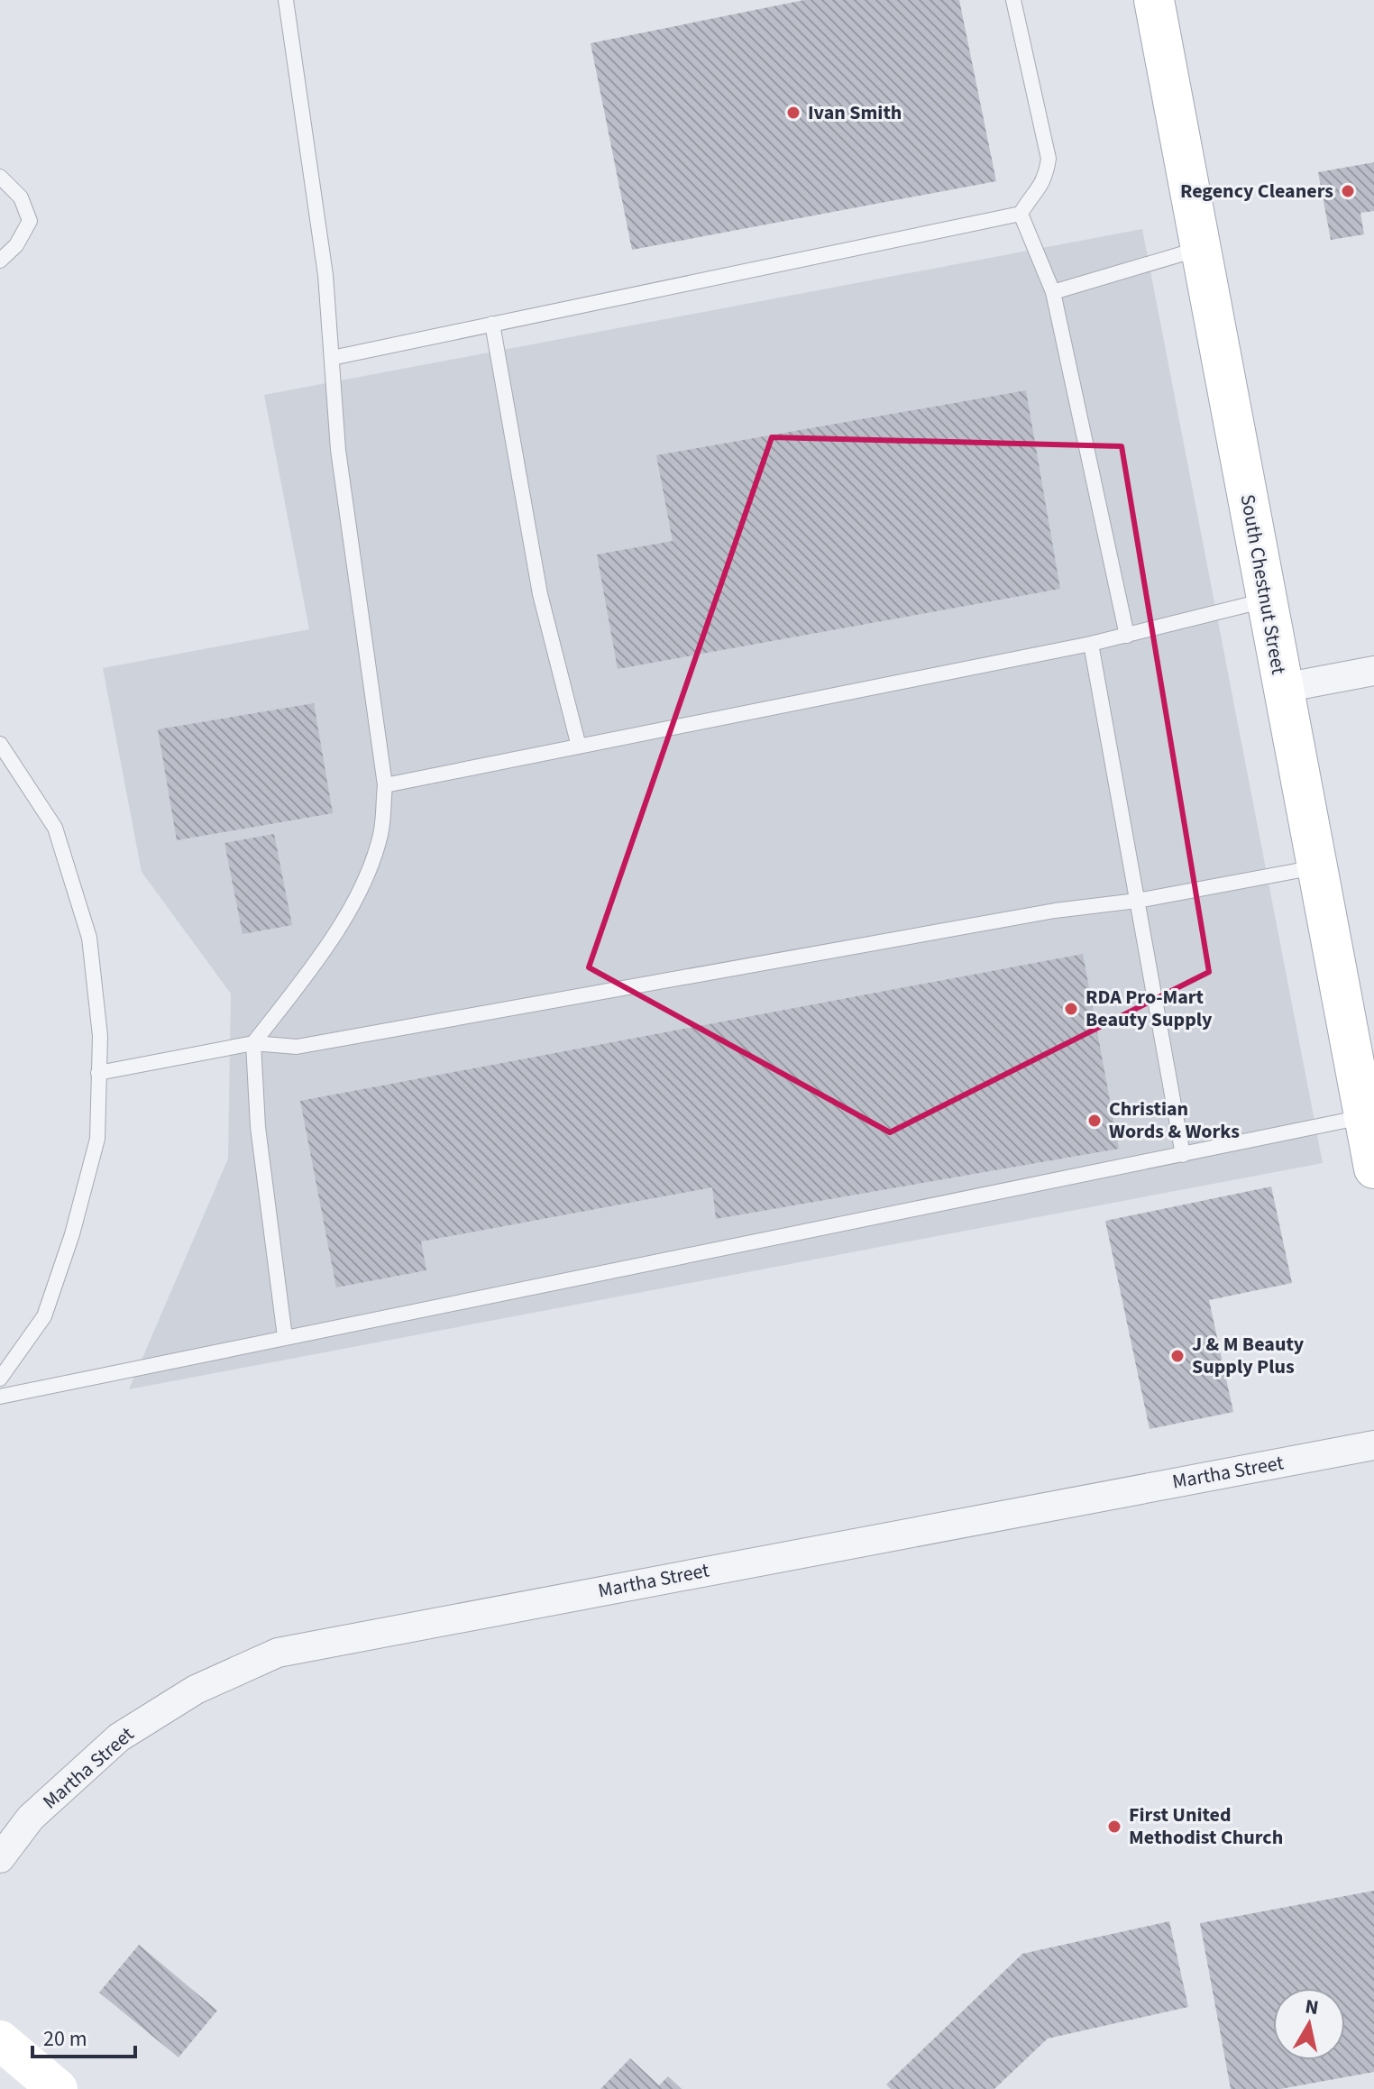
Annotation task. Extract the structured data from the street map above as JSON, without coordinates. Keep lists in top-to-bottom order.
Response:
{
  "streets": {
    "main road": ["South Chestnut Street"],
    "street": ["Martha Street"]
  },
  "places": [
    "Ivan Smith",
    "Regency Cleaners",
    "RDA Pro-Mart Beauty Supply",
    "Christian Words & Works",
    "J & M Beauty Supply Plus",
    "First United Methodist Church"
  ],
  "scale_bar": "20 m",
  "north": "top"
}
